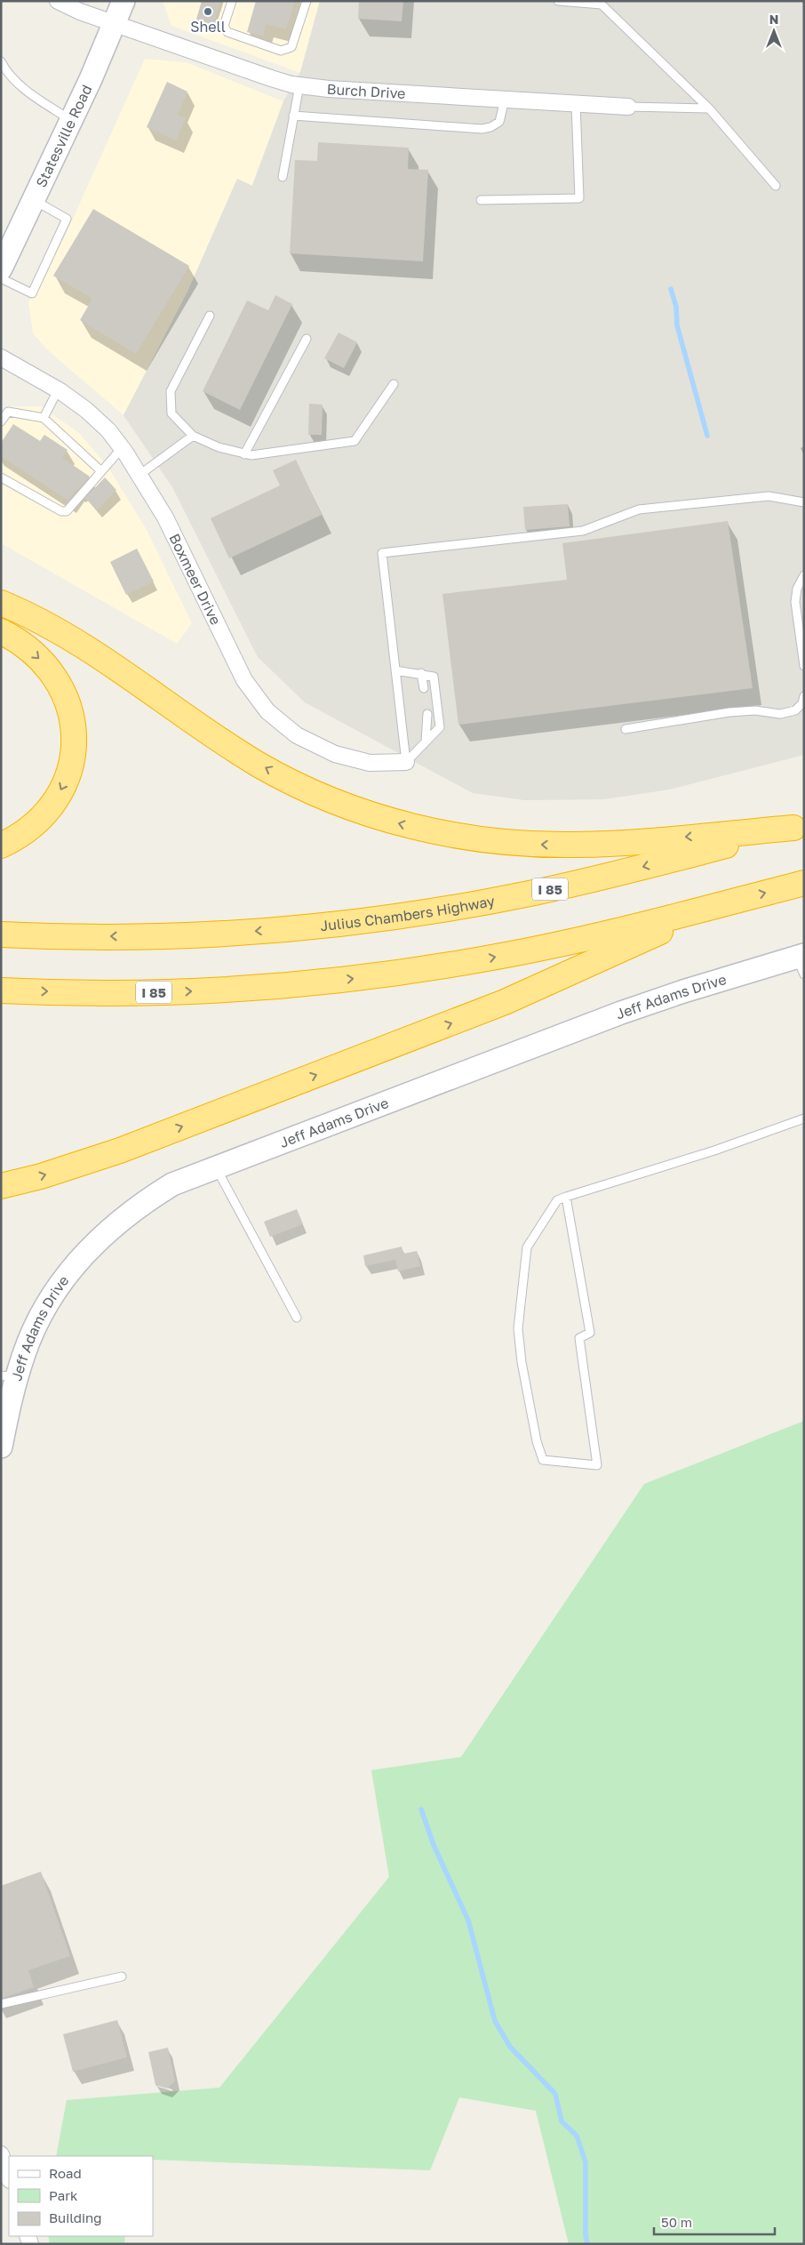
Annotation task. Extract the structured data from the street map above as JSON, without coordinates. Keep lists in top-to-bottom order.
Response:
{
  "streets": {
    "highway": ["I 85", "Julius Chambers Highway"],
    "street": [
      "Burch Drive",
      "Statesville Road",
      "Boxmeer Drive",
      "Jeff Adams Drive"
    ]
  },
  "crossings": [
    ["Burch Drive", "Statesville Road"]
  ],
  "places": ["Shell"],
  "legend": ["Road", "Park", "Building"],
  "scale_bar": "50 m",
  "north": "top"
}
